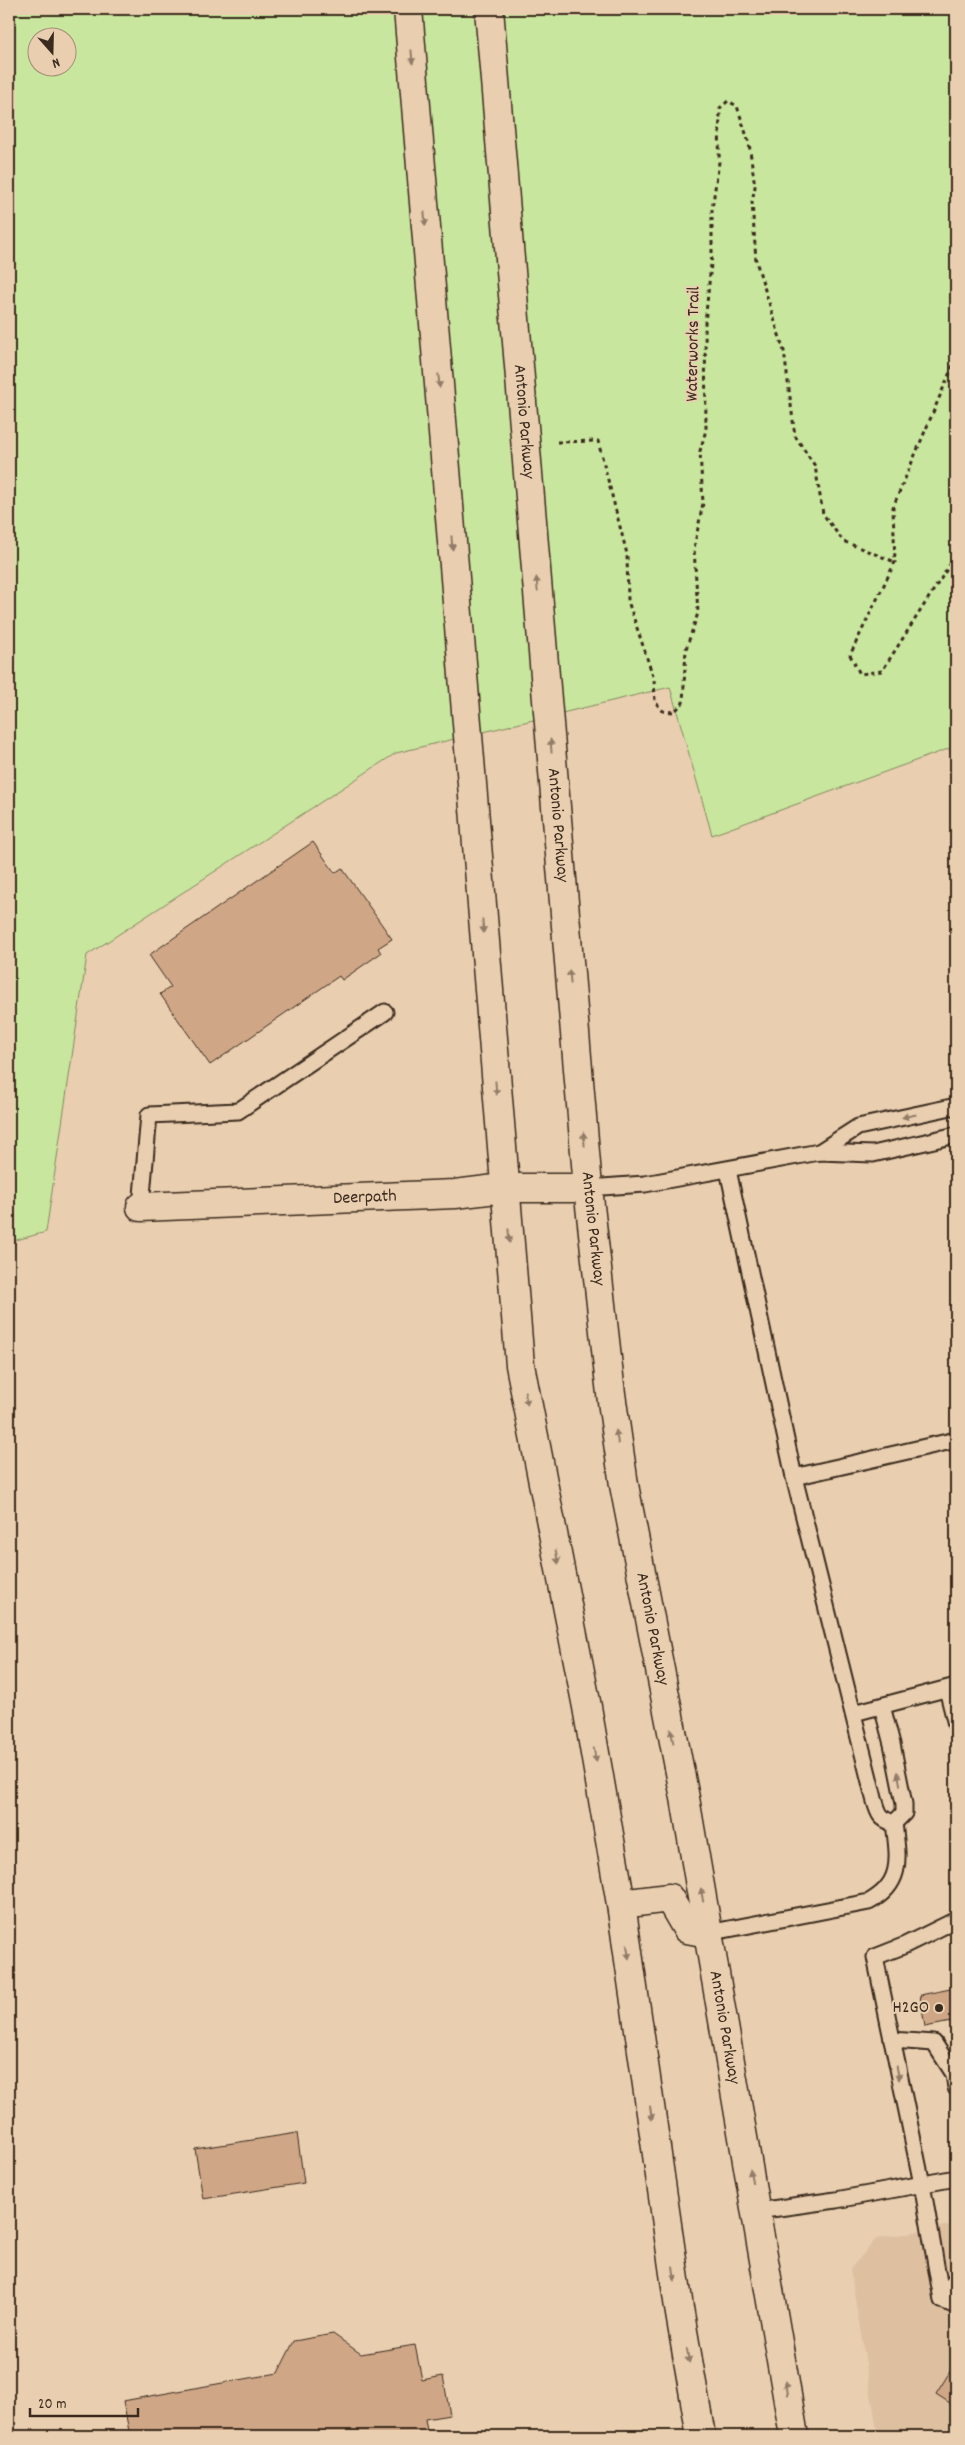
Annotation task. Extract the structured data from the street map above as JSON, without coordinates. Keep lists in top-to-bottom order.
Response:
{
  "streets": {
    "main road": ["Antonio Parkway", "Deerpath"],
    "path": ["Waterworks Trail"]
  },
  "crossings": [
    ["Waterworks Trail", "Antonio Parkway"],
    ["Antonio Parkway", "Deerpath"]
  ],
  "places": ["H2GO"],
  "scale_bar": "20 m",
  "north": "bottom"
}
